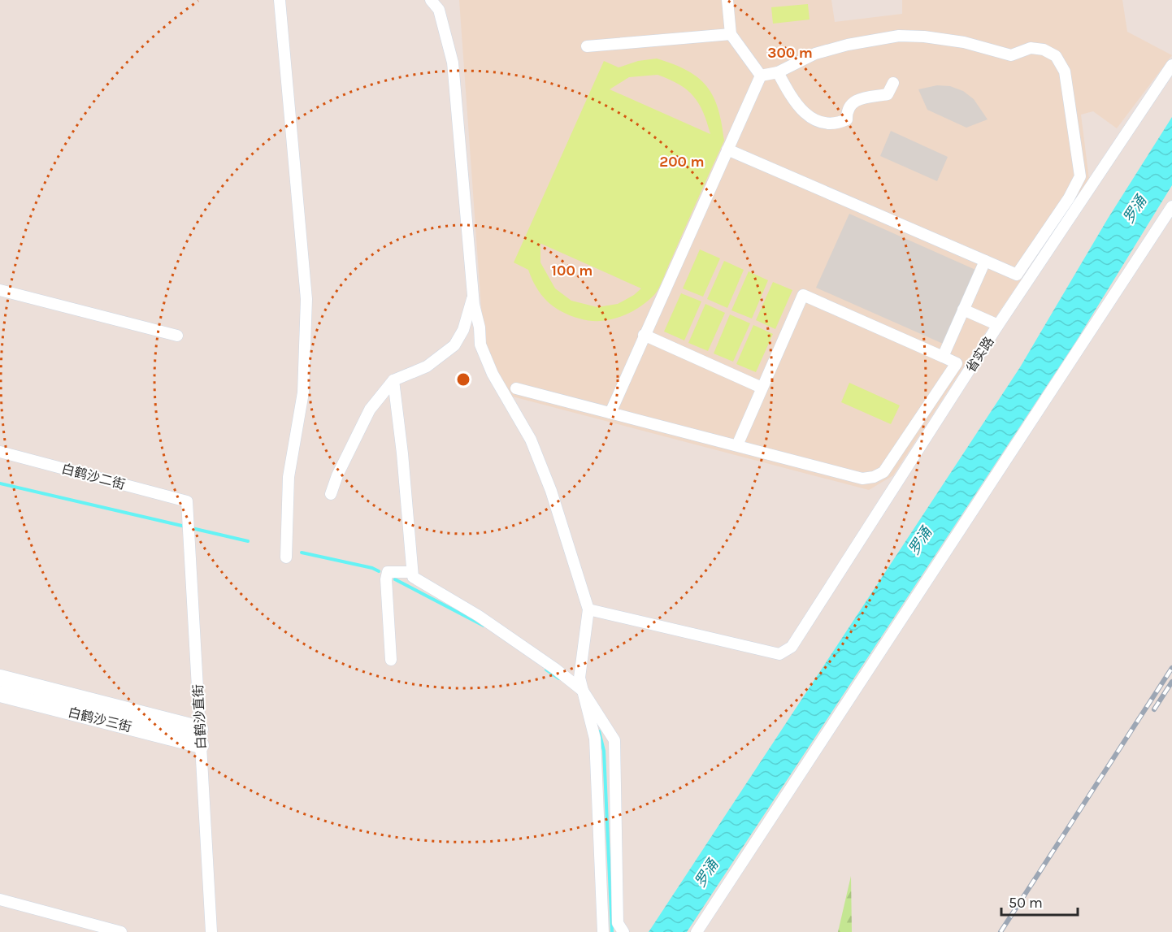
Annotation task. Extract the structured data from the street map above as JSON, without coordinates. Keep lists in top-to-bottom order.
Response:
{
  "streets": {
    "street": [
      "省实路",
      "白鹤沙二街",
      "白鹤沙直街",
      "白鹤沙三街"
    ]
  },
  "crossings": [
    ["白鹤沙二街", "白鹤沙直街"],
    ["白鹤沙直街", "白鹤沙三街"]
  ],
  "water": ["罗涌"],
  "scale_bar": "50 m",
  "rings": ["300 m", "200 m", "100 m"]
}
